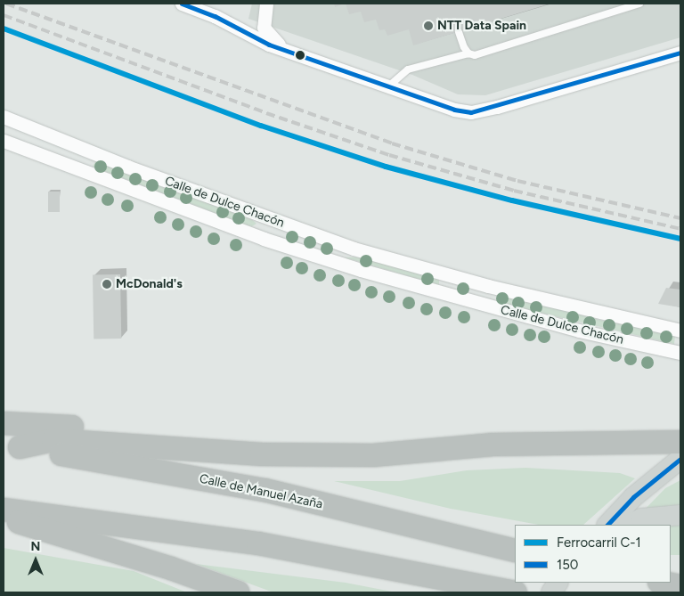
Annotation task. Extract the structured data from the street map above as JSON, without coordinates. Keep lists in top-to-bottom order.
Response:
{
  "streets": {
    "highway": ["Calle de Manuel Azaña"],
    "street": ["Calle de Dulce Chacón"]
  },
  "places": ["NTT Data Spain", "McDonald's"],
  "lines": ["transit line 150", "rail line C-1"],
  "legend": ["Ferrocarril C-1", "150"],
  "north": "top"
}
